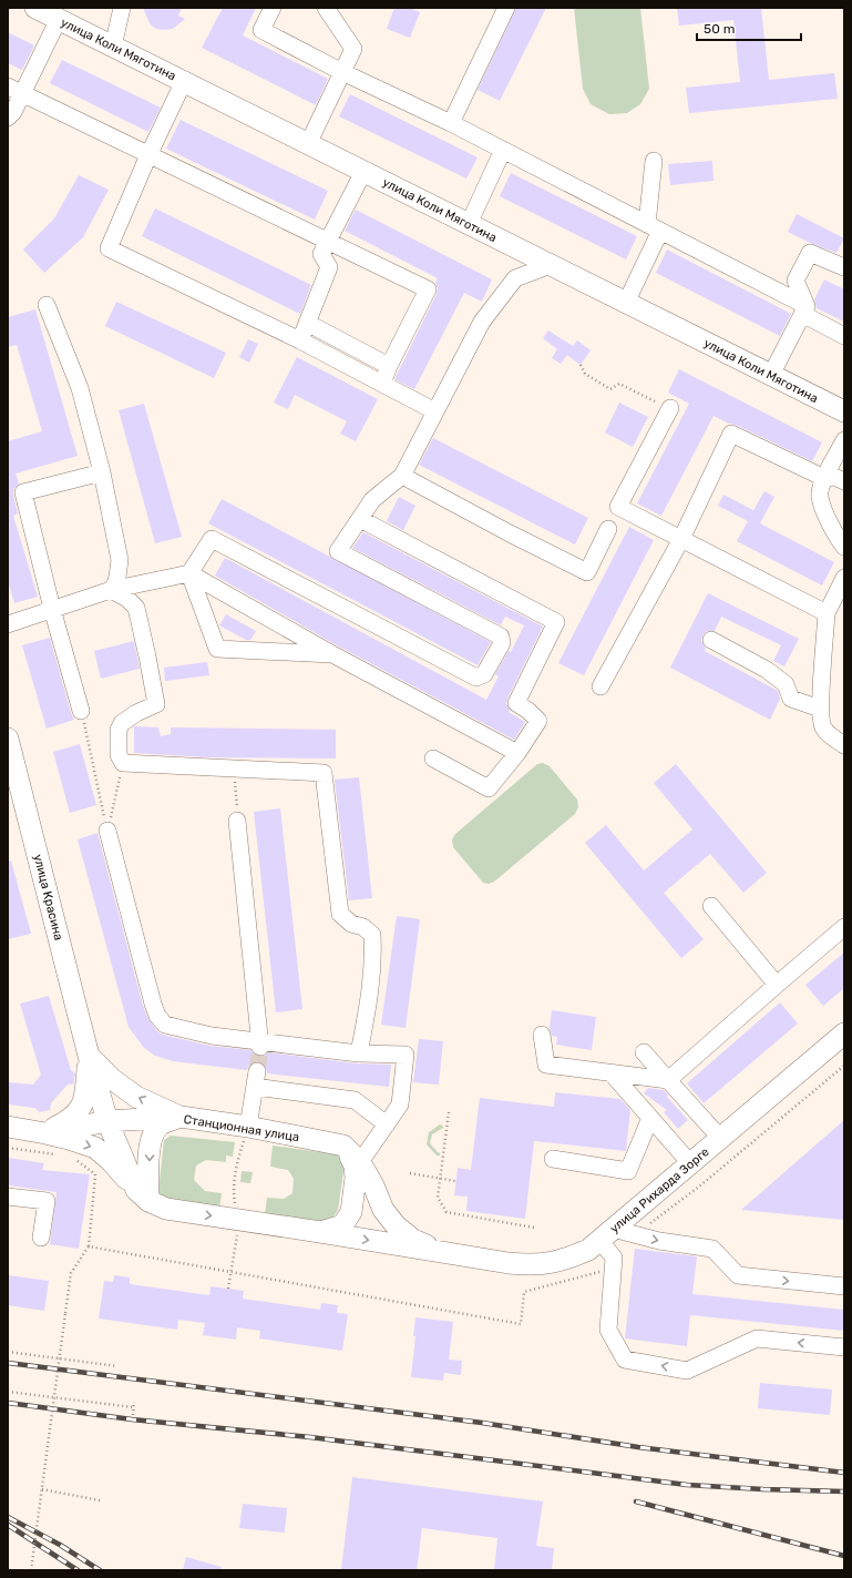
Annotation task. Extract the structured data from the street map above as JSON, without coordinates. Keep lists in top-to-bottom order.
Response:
{
  "streets": {
    "main road": [
      "улица Коли Мяготина",
      "улица Красина",
      "Станционная улица",
      "улица Рихарда Зорге"
    ]
  },
  "crossings": [
    ["улица Красина", "Станционная улица"]
  ],
  "scale_bar": "50 m"
}
